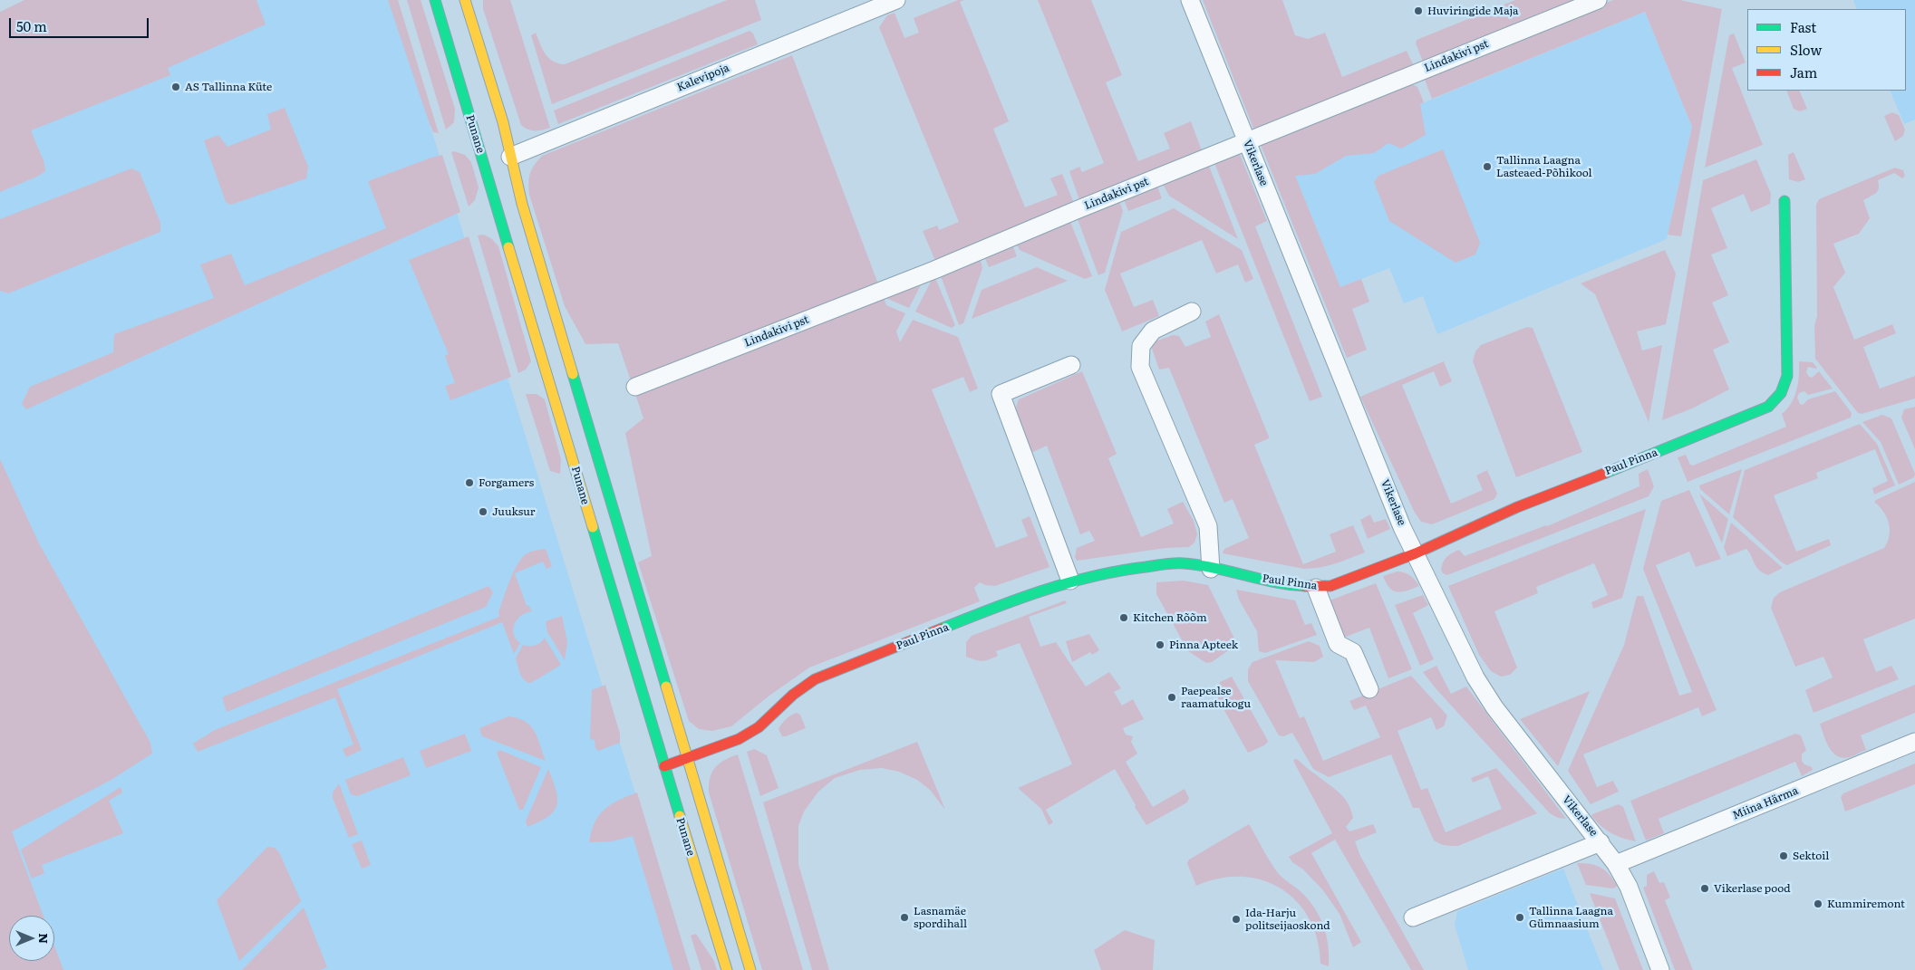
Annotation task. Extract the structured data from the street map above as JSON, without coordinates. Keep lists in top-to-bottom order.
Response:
{
  "streets": {
    "main road": ["Punane", "Paul Pinna"],
    "street": [
      "Lindakivi pst",
      "Kalevipoja",
      "Vikerlase",
      "Miina Härma"
    ]
  },
  "crossings": [
    ["Lindakivi pst", "Vikerlase"],
    ["Punane", "Paul Pinna"],
    ["Vikerlase", "Paul Pinna"],
    ["Vikerlase", "Miina Härma"]
  ],
  "places": [
    "Huviringide Maja",
    "AS Tallinna Küte",
    "Tallinna Laagna Lasteaed-Põhikool",
    "Forgamers",
    "Juuksur",
    "Kitchen Rõõm",
    "Pinna Apteek",
    "Paepealse raamatukogu",
    "Sektoil",
    "Vikerlase pood",
    "Kummiremont",
    "Lasnamäe spordihall",
    "Tallinna Laagna Gümnaasium",
    "Ida-Harju politseijaoskond"
  ],
  "legend": ["Fast", "Slow", "Jam"],
  "scale_bar": "50 m",
  "north": "right"
}
